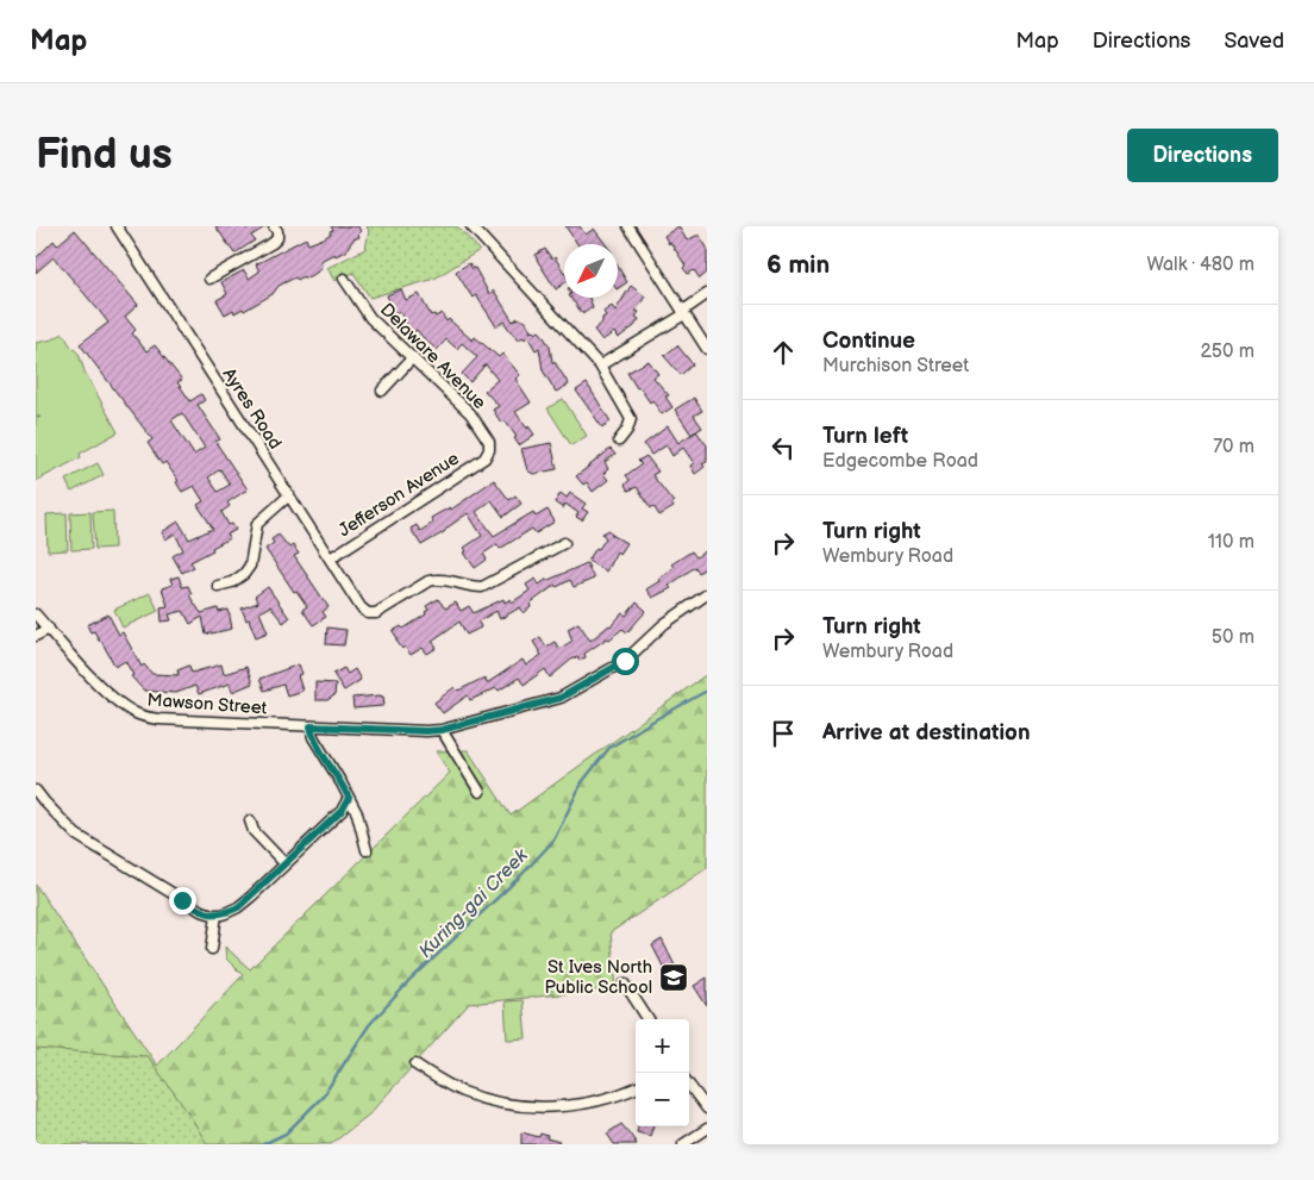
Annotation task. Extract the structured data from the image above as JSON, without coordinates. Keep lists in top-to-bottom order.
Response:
{
  "streets": {
    "street": [
      "Delaware Avenue",
      "Ayres Road",
      "Jefferson Avenue",
      "Mawson Street"
    ]
  },
  "crossings": [
    ["Delaware Avenue", "Jefferson Avenue"],
    ["Ayres Road", "Jefferson Avenue"]
  ],
  "water": ["Kuring-gai Creek"],
  "places": {
    "school or university": ["St Ives North Public School"]
  },
  "north": "bottom left",
  "page": {
    "header": "Map",
    "nav": ["Map", "Directions", "Saved"],
    "buttons": "Directions",
    "title": "Find us",
    "heading": ["6 min", "Walk · 480 m"],
    "list": [
      ["Continue", "Murchison Street", "250 m"],
      ["Turn left", "Edgecombe Road", "70 m"],
      ["Turn right", "Wembury Road", "110 m"],
      ["Turn right", "Wembury Road", "50 m"],
      "Arrive at destination"
    ],
    "map_buttons": ["+", "−"]
  }
}
